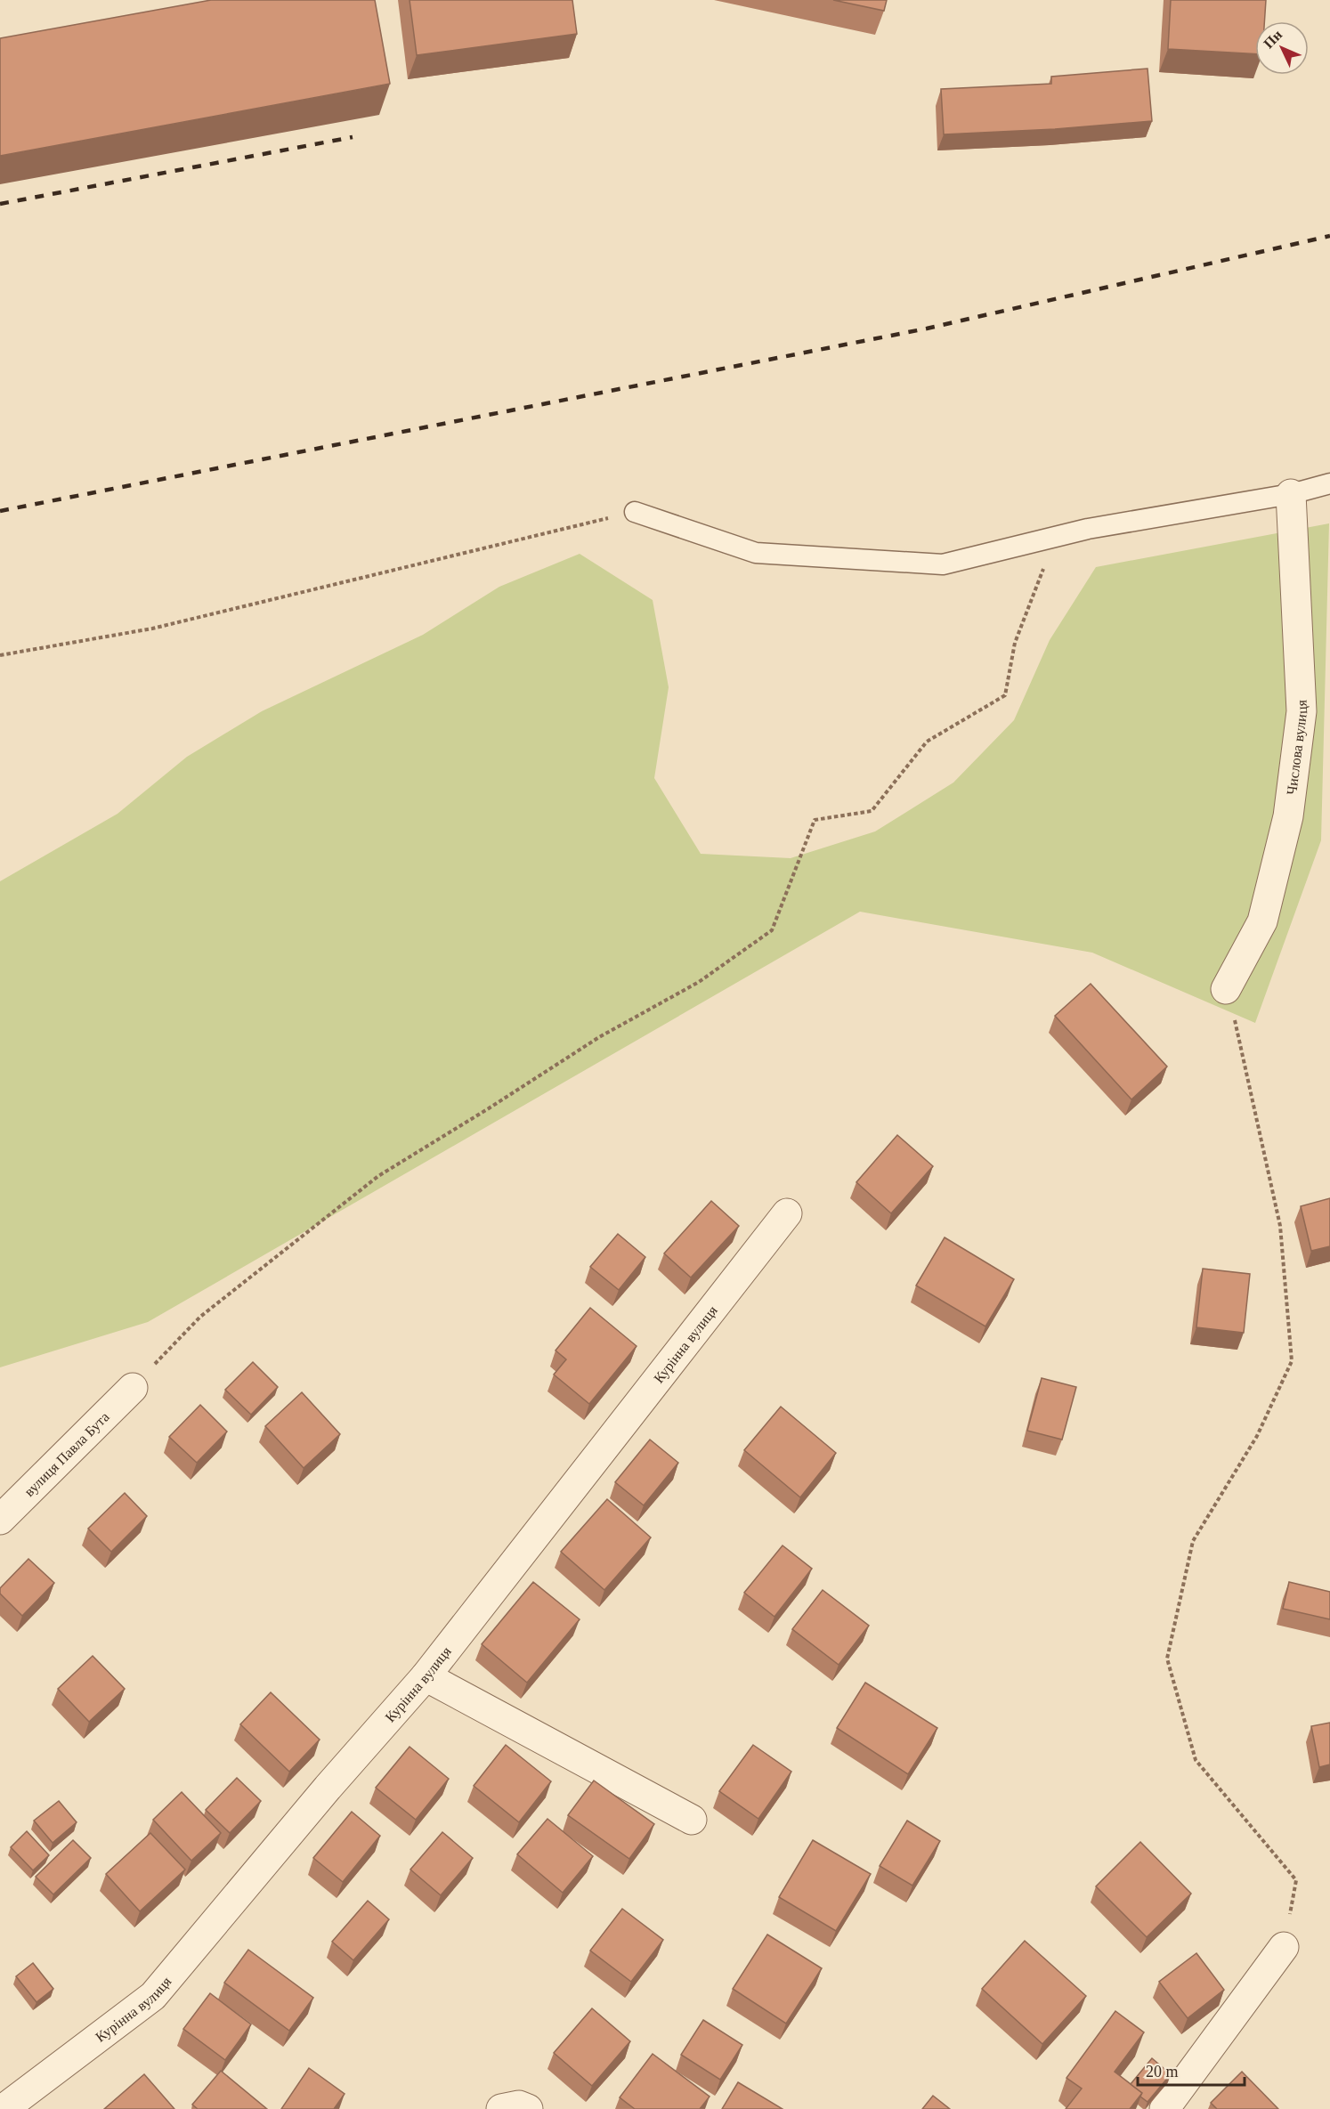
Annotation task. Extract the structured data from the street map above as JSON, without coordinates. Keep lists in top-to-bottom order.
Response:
{
  "streets": {
    "street": ["Числова вулиця", "Курінна вулиця", "вулиця Павла Бута"]
  },
  "scale_bar": "20 m",
  "north": "top left"
}
